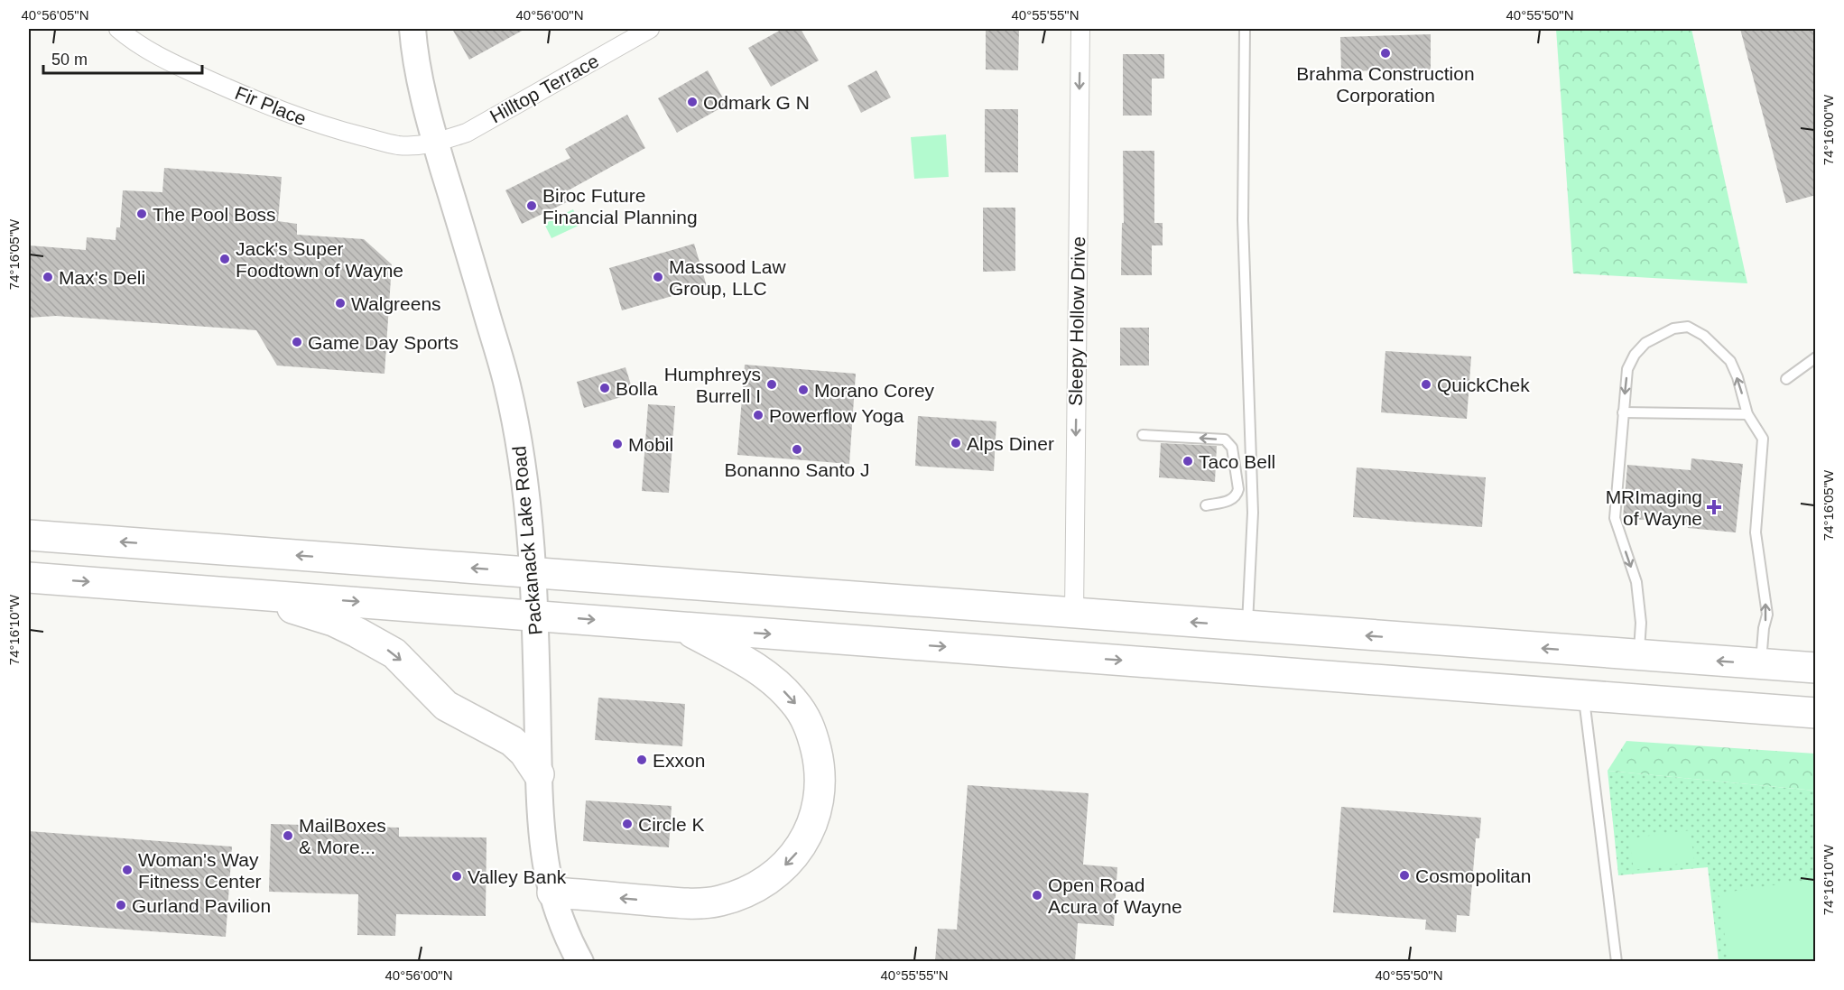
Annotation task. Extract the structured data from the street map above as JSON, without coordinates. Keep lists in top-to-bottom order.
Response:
{
  "streets": {
    "street": [
      "Hilltop Terrace",
      "Fir Place",
      "Sleepy Hollow Drive",
      "Packanack Lake Road"
    ]
  },
  "crossings": [
    ["Hilltop Terrace", "Fir Place"],
    ["Hilltop Terrace", "Packanack Lake Road"],
    ["Fir Place", "Packanack Lake Road"]
  ],
  "one_way": ["Sleepy Hollow Drive"],
  "places": {
    "other": [
      "Brahma Construction Corporation",
      "Odmark G N",
      "Biroc Future Financial Planning",
      "The Pool Boss",
      "Jack's Super Foodtown of Wayne",
      "Max's Deli",
      "Massood Law Group, LLC",
      "Walgreens",
      "Game Day Sports",
      "Humphreys Burrell I",
      "QuickChek",
      "Bolla",
      "Morano Corey",
      "Powerflow Yoga",
      "Alps Diner",
      "Mobil",
      "Bonanno Santo J",
      "Taco Bell",
      "Exxon",
      "Circle K",
      "MailBoxes & More...",
      "Woman's Way Fitness Center",
      "Cosmopolitan",
      "Valley Bank",
      "Open Road Acura of Wayne",
      "Gurland Pavilion"
    ],
    "health": ["MRImaging of Wayne"]
  },
  "scale_bar": "50 m",
  "coordinates": [
    "40°56'05\"N",
    "40°56'00\"N",
    "40°55'55\"N",
    "40°55'50\"N",
    "74°16'00\"W",
    "74°16'05\"W",
    "74°16'10\"W"
  ]
}
